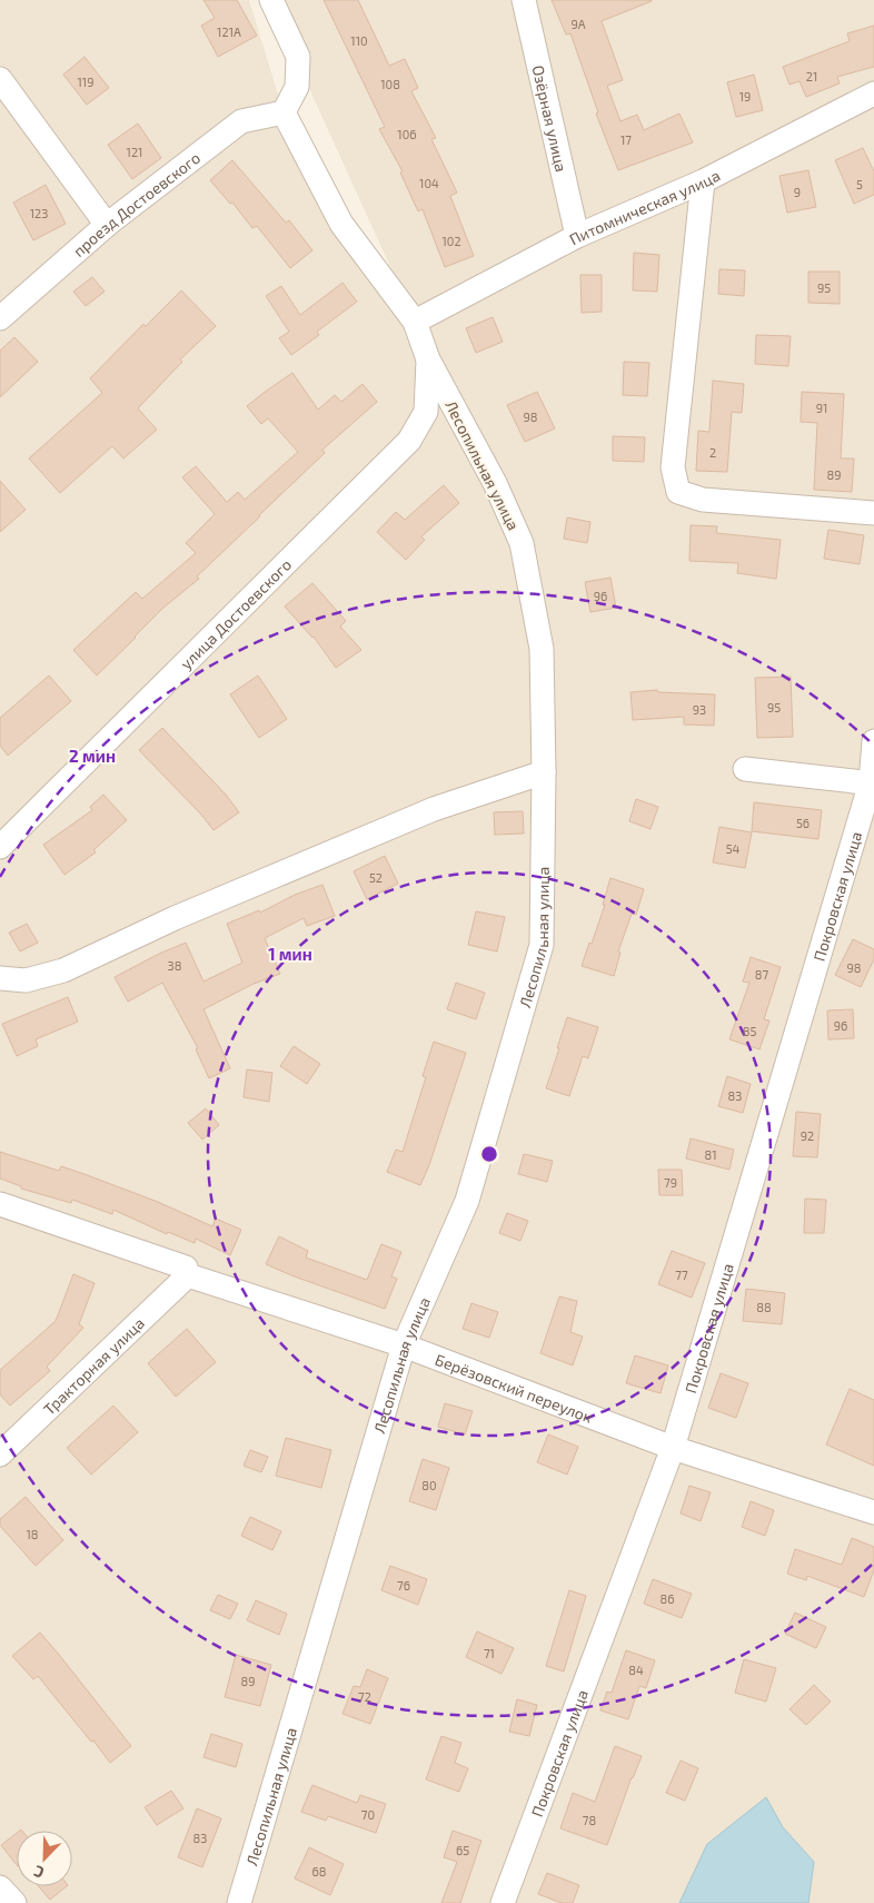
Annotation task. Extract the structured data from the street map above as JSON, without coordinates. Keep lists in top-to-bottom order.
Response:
{
  "streets": {
    "street": [
      "Озёрная улица",
      "проезд Достоевского",
      "Питомническая улица",
      "Лесопильная улица",
      "улица Достоевского",
      "Покровская улица",
      "Тракторная улица",
      "Берёзовский переулок"
    ]
  },
  "crossings": [
    ["Озёрная улица", "Питомническая улица"],
    ["проезд Достоевского", "Лесопильная улица"],
    ["Питомническая улица", "Лесопильная улица"],
    ["Лесопильная улица", "улица Достоевского"],
    ["Лесопильная улица", "Берёзовский переулок"],
    ["Покровская улица", "Берёзовский переулок"],
    ["Тракторная улица", "Берёзовский переулок"]
  ],
  "house_numbers": [
    "9А",
    "121А",
    "110",
    "21",
    "119",
    "108",
    "19",
    "106",
    "17",
    "121",
    "104",
    "5",
    "9",
    "123",
    "102",
    "95",
    "91",
    "98",
    "2",
    "89",
    "96",
    "95",
    "93",
    "56",
    "54",
    "52",
    "38",
    "98",
    "87",
    "96",
    "85",
    "83",
    "92",
    "81",
    "79",
    "77",
    "88",
    "80",
    "18",
    "76",
    "86",
    "71",
    "84",
    "89",
    "72",
    "70",
    "78",
    "83",
    "65",
    "68"
  ],
  "north": "bottom left",
  "rings": ["2 мин", "1 мин"]
}
